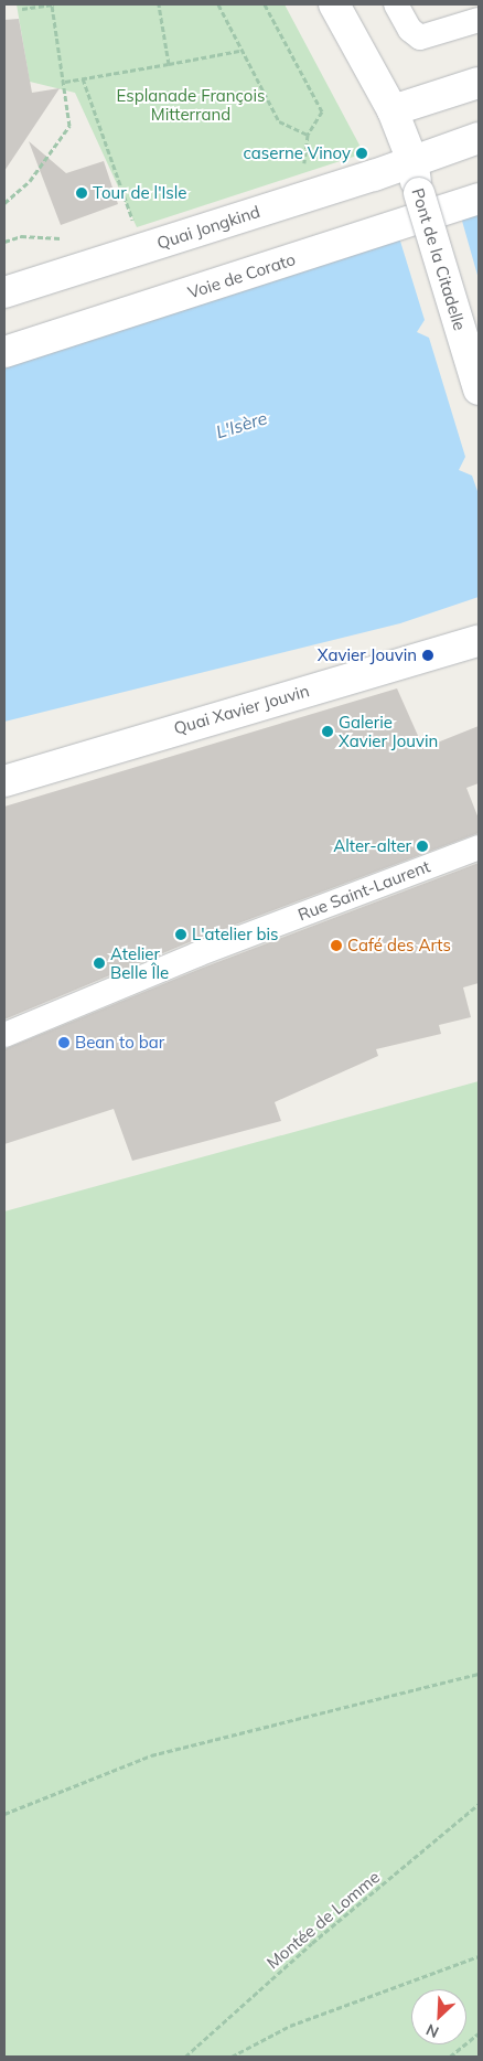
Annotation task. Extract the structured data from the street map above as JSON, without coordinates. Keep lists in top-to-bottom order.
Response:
{
  "streets": {
    "main road": [
      "Quai Jongkind",
      "Pont de la Citadelle",
      "Voie de Corato",
      "Quai Xavier Jouvin"
    ],
    "street": ["Rue Saint-Laurent"],
    "path": ["Montée de Lomme"]
  },
  "crossings": [
    ["Quai Jongkind", "Pont de la Citadelle"]
  ],
  "water": ["L'Isère"],
  "parks": ["Esplanade François Mitterrand"],
  "places": [
    "caserne Vinoy",
    "Tour de l'Isle",
    "Xavier Jouvin",
    "Galerie Xavier Jouvin",
    "Alter-alter",
    "L'atelier bis",
    "Café des Arts",
    "Atelier Belle Île",
    "Bean to bar"
  ],
  "north": "bottom left"
}
